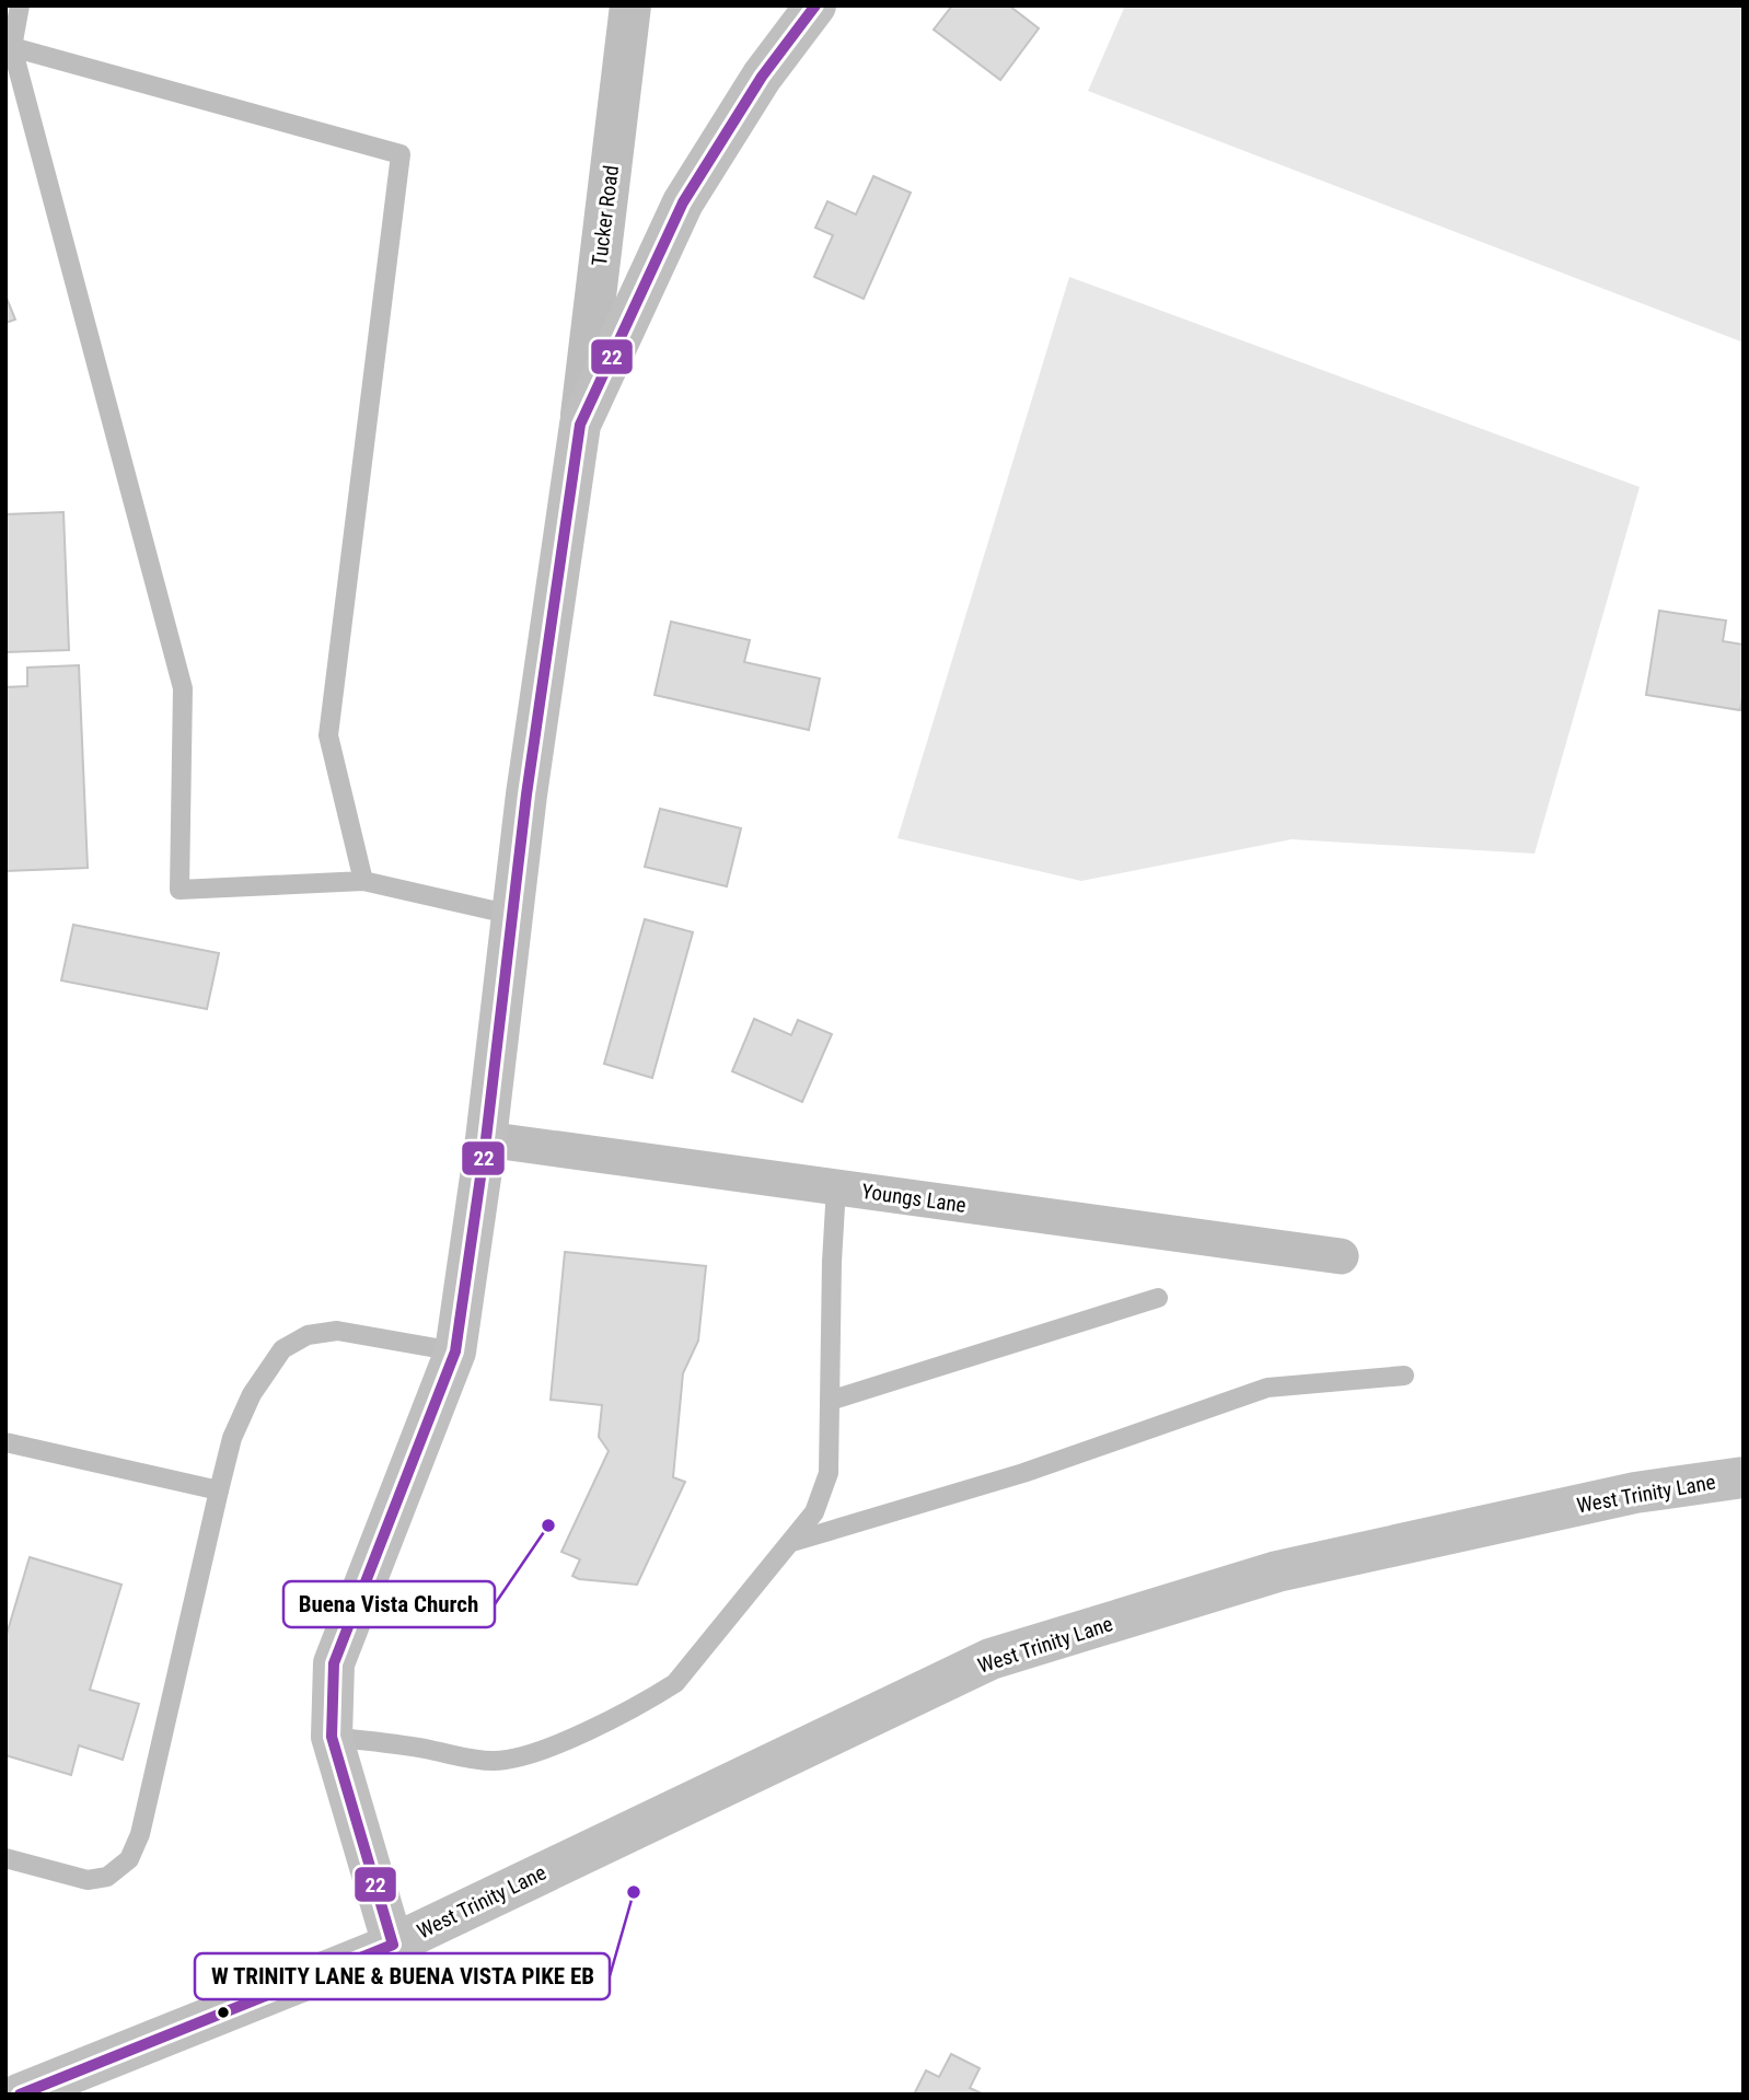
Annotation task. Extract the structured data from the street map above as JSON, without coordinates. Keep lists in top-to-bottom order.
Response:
{
  "streets": {
    "main road": ["West Trinity Lane"],
    "street": ["Tucker Road", "Youngs Lane"]
  },
  "places": ["Buena Vista Church", "W TRINITY LANE & BUENA VISTA PIKE EB"],
  "lines": ["transit line 22"]
}
